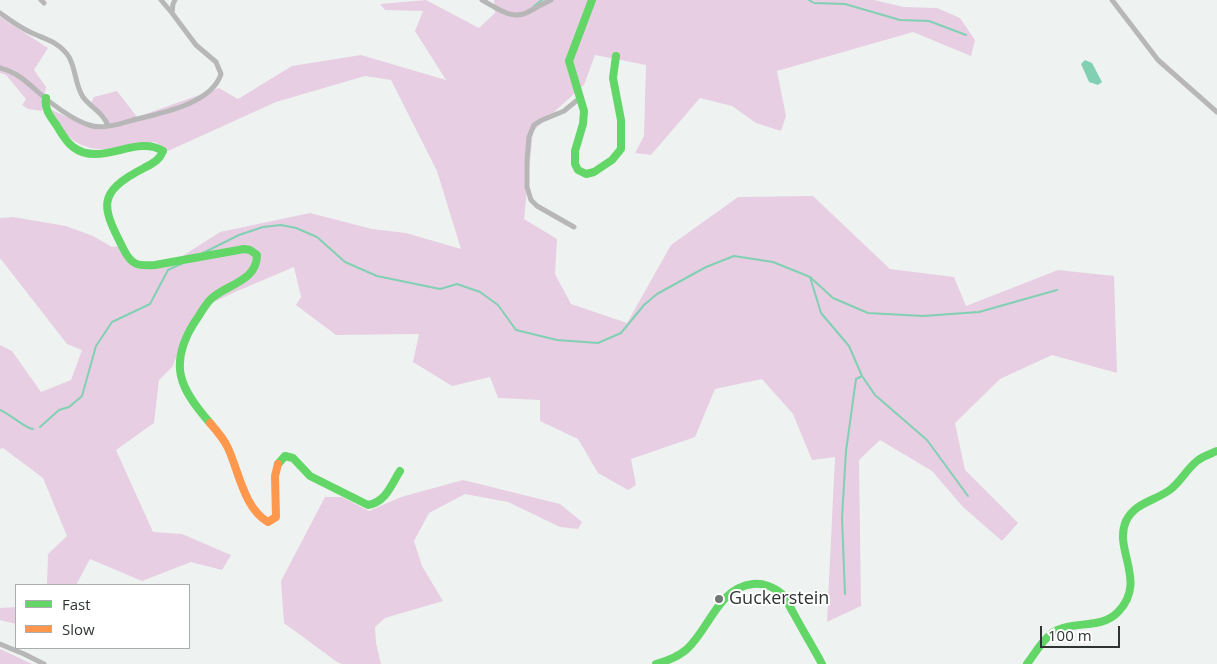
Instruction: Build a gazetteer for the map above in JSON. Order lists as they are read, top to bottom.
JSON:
{
  "places": ["Guckerstein"],
  "legend": ["Fast", "Slow"],
  "scale_bar": "100 m"
}
